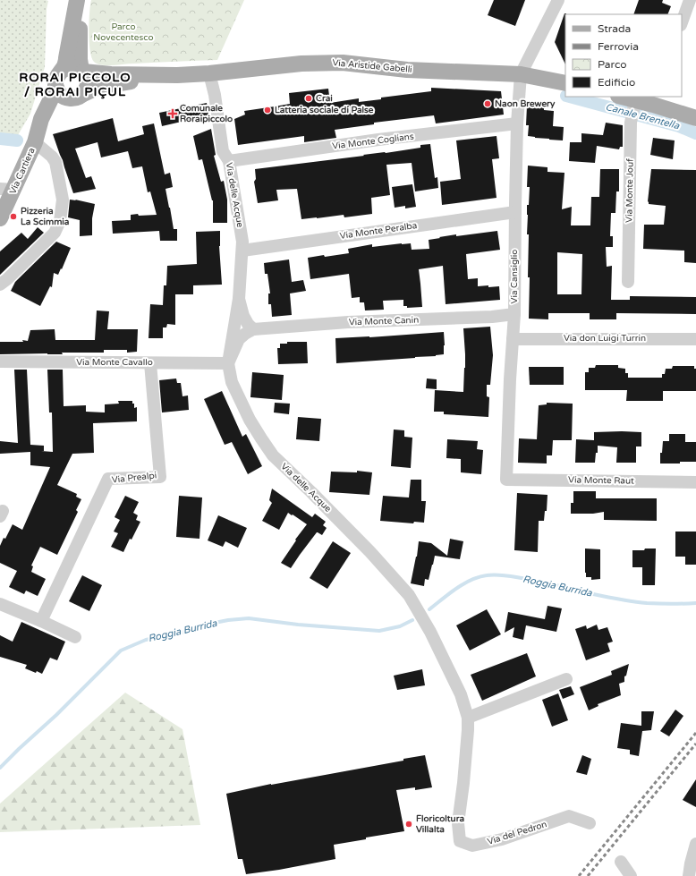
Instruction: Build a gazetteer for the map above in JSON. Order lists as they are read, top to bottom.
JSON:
{
  "streets": {
    "main road": ["Via Aristide Gabelli", "Via Cartiera"],
    "street": [
      "Via Monte Coglians",
      "Via Monte Jouf",
      "Via delle Acque",
      "Via Monte Peralba",
      "Via Cansiglio",
      "Via Monte Canin",
      "Via don Luigi Turrin",
      "Via Monte Cavallo",
      "Via Prealpi",
      "Via Monte Raut",
      "Via del Pedron"
    ]
  },
  "crossings": [
    ["Via Aristide Gabelli", "Via Cartiera"],
    ["Via Aristide Gabelli", "Via delle Acque"],
    ["Via Aristide Gabelli", "Via Cansiglio"],
    ["Via Monte Coglians", "Via delle Acque"],
    ["Via Monte Coglians", "Via Cansiglio"],
    ["Via delle Acque", "Via Monte Peralba"],
    ["Via delle Acque", "Via Monte Canin"],
    ["Via delle Acque", "Via Monte Cavallo"],
    ["Via delle Acque", "Via del Pedron"],
    ["Via Monte Peralba", "Via Cansiglio"],
    ["Via Cansiglio", "Via Monte Canin"],
    ["Via Cansiglio", "Via don Luigi Turrin"],
    ["Via Cansiglio", "Via Monte Raut"],
    ["Via Monte Cavallo", "Via Prealpi"]
  ],
  "districts": ["RORAI PICCOLO / RORAI PIÇUL"],
  "water": ["Canale Brentella", "Roggia Burrida"],
  "parks": ["Parco Novecentesco"],
  "places": {
    "other": [
      "Crai",
      "Naon Brewery",
      "Latteria sociale di Palse",
      "Pizzeria La Scimmia",
      "Floricoltura Villalta"
    ],
    "health": ["Comunale Roraipiccolo"]
  },
  "legend": [
    "Strada",
    "Ferrovia",
    "Parco",
    "Edificio"
  ]
}
